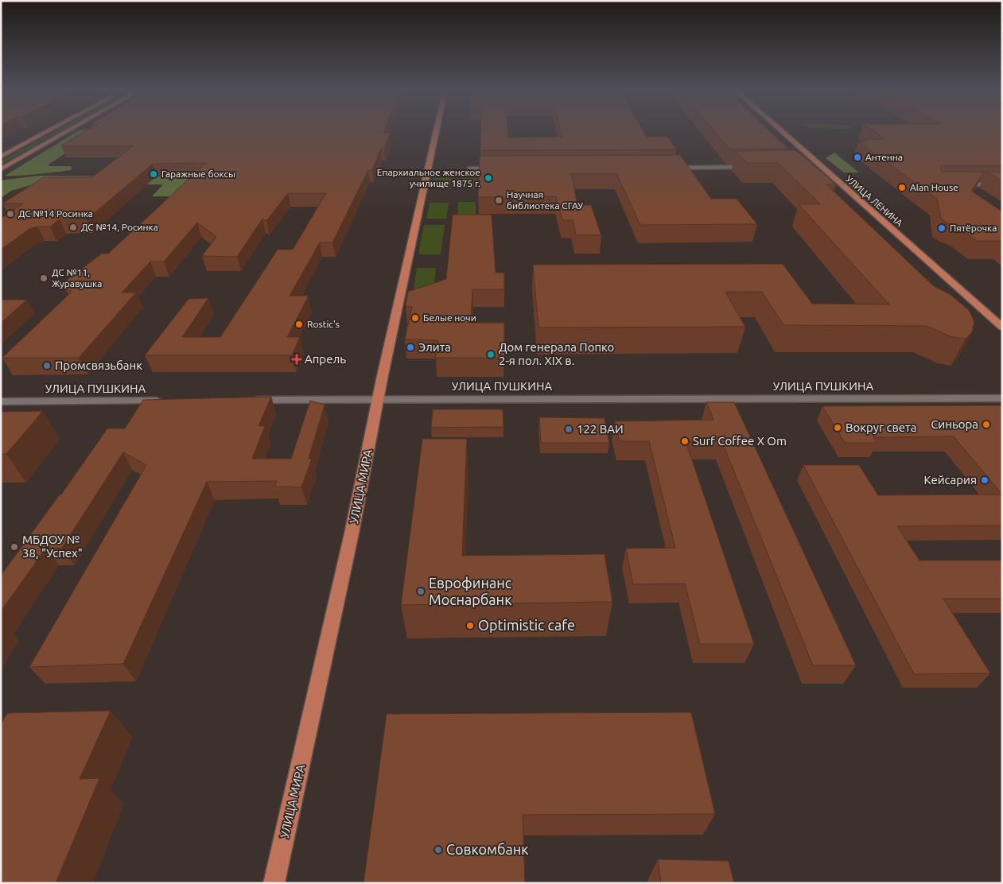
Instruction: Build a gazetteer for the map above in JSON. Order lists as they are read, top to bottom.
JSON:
{
  "streets": {
    "main road": ["УЛИЦА ЛЕНИНА", "УЛИЦА МИРА"],
    "street": ["УЛИЦА ПУШКИНА"]
  },
  "crossings": [
    ["УЛИЦА ПУШКИНА", "УЛИЦА МИРА"]
  ],
  "places": {
    "other": [
      "Антенна",
      "Гаражные боксы",
      "Епархиальное женское училище 1875 г.",
      "Alan House",
      "Научная библиотека СГАУ",
      "ДС №14 Росинка",
      "ДС №14, Росинка",
      "Пятёрочка",
      "ДС №11, Журавушка",
      "Белые ночи",
      "Rostic's",
      "Элита",
      "Дом генерала Попко 2-я пол. XIX в.",
      "Промсвязьбанк",
      "Синьора",
      "Вокруг света",
      "122 ВАИ",
      "Surf Coffee X Om",
      "Кейсария",
      "МБДОУ № 38, \"Успех\"",
      "Еврофинанс Моснарбанк",
      "Optimistic cafe",
      "Совкомбанк"
    ],
    "health": ["Апрель"]
  }
}
